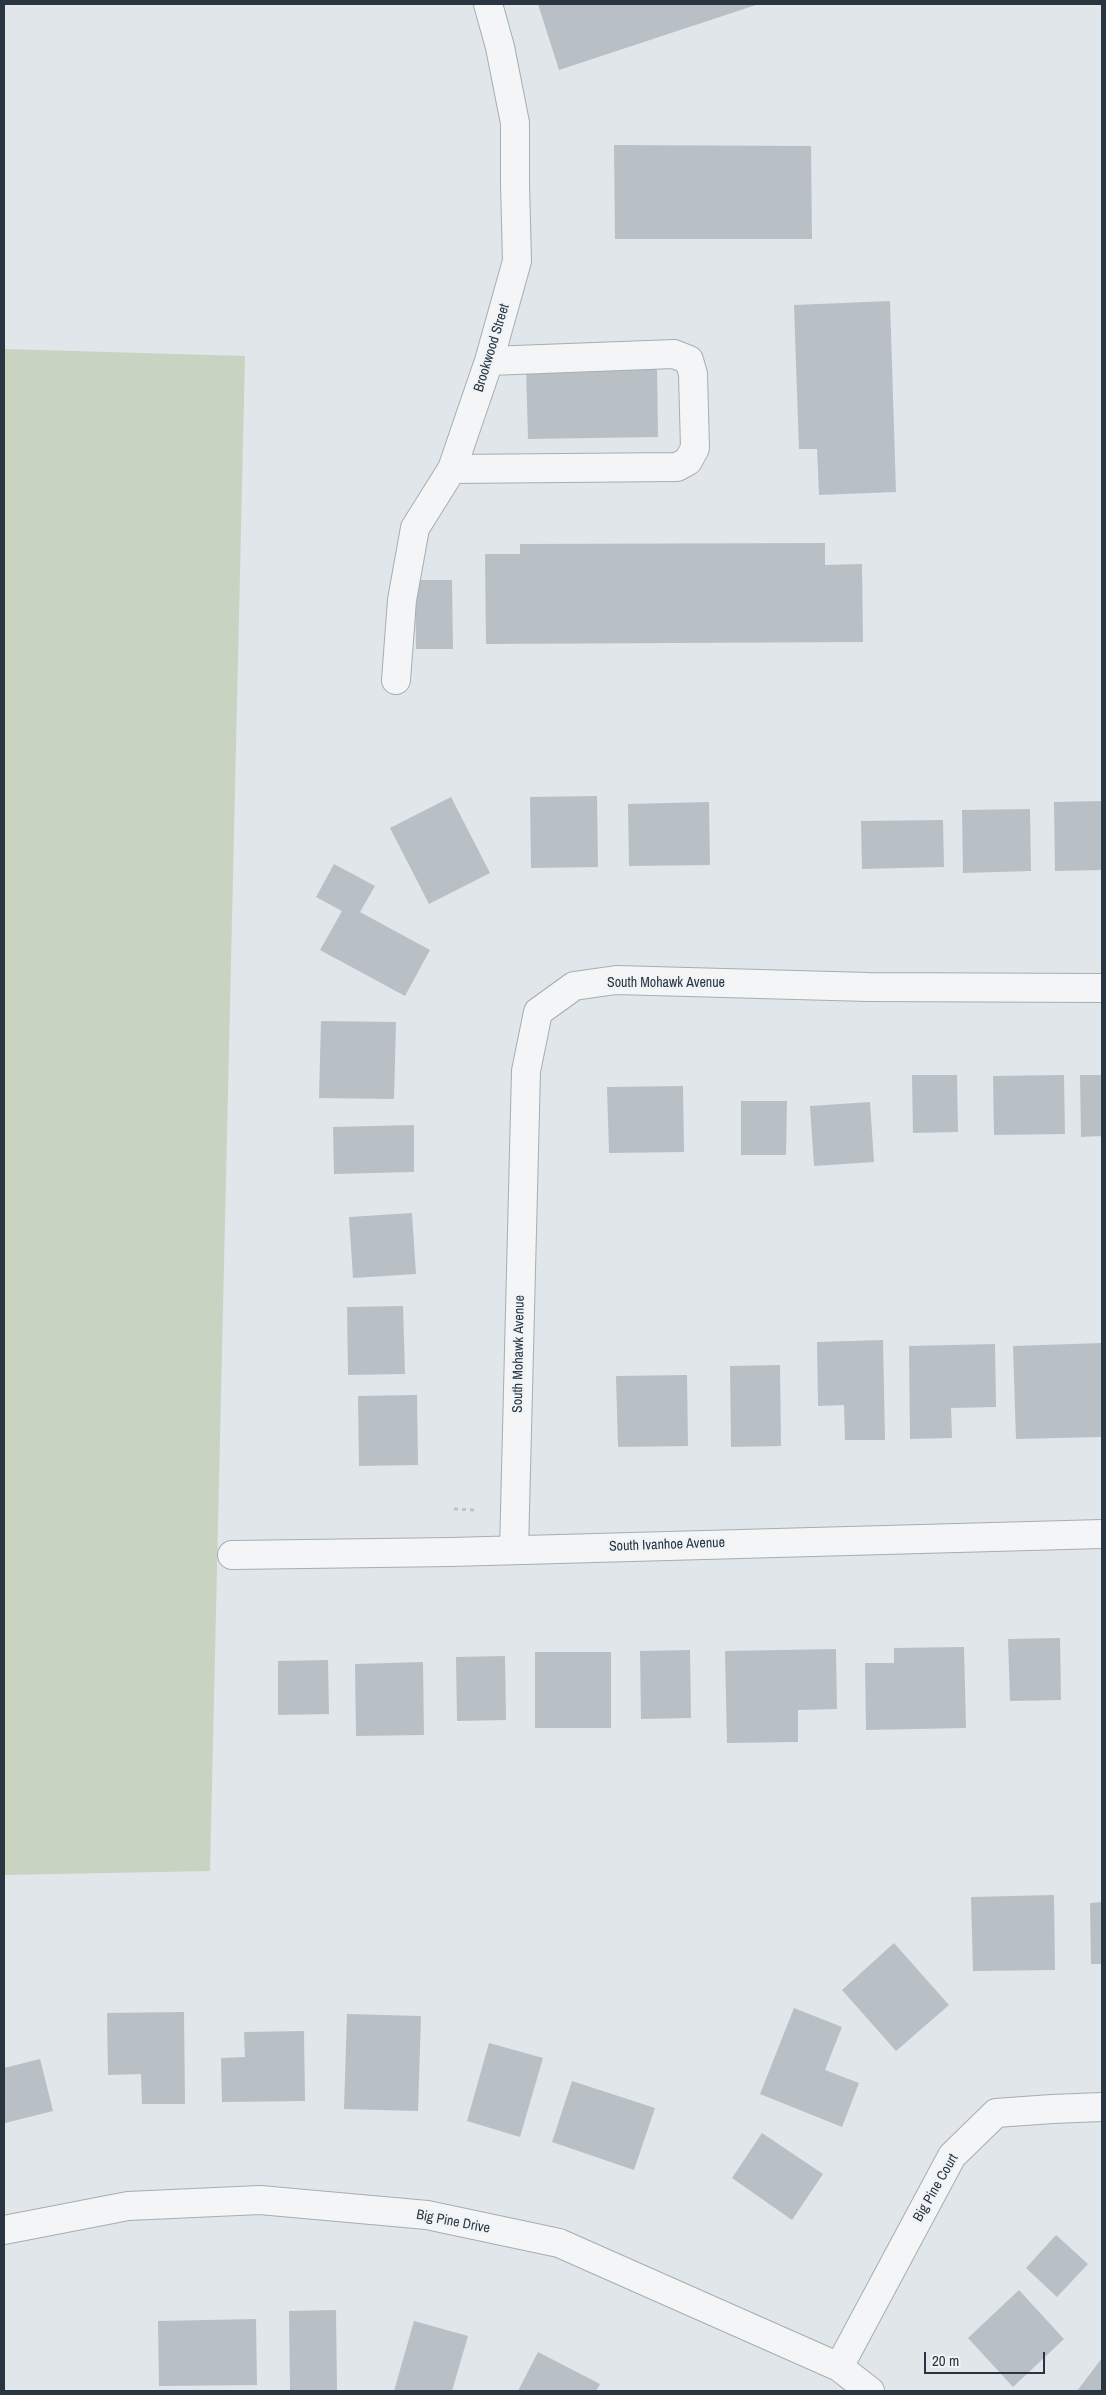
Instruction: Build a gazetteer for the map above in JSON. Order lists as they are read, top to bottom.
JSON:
{
  "streets": {
    "street": [
      "Brookwood Street",
      "South Mohawk Avenue",
      "South Ivanhoe Avenue",
      "Big Pine Court",
      "Big Pine Drive"
    ]
  },
  "crossings": [
    ["South Mohawk Avenue", "South Ivanhoe Avenue"],
    ["Big Pine Court", "Big Pine Drive"]
  ],
  "scale_bar": "20 m"
}
